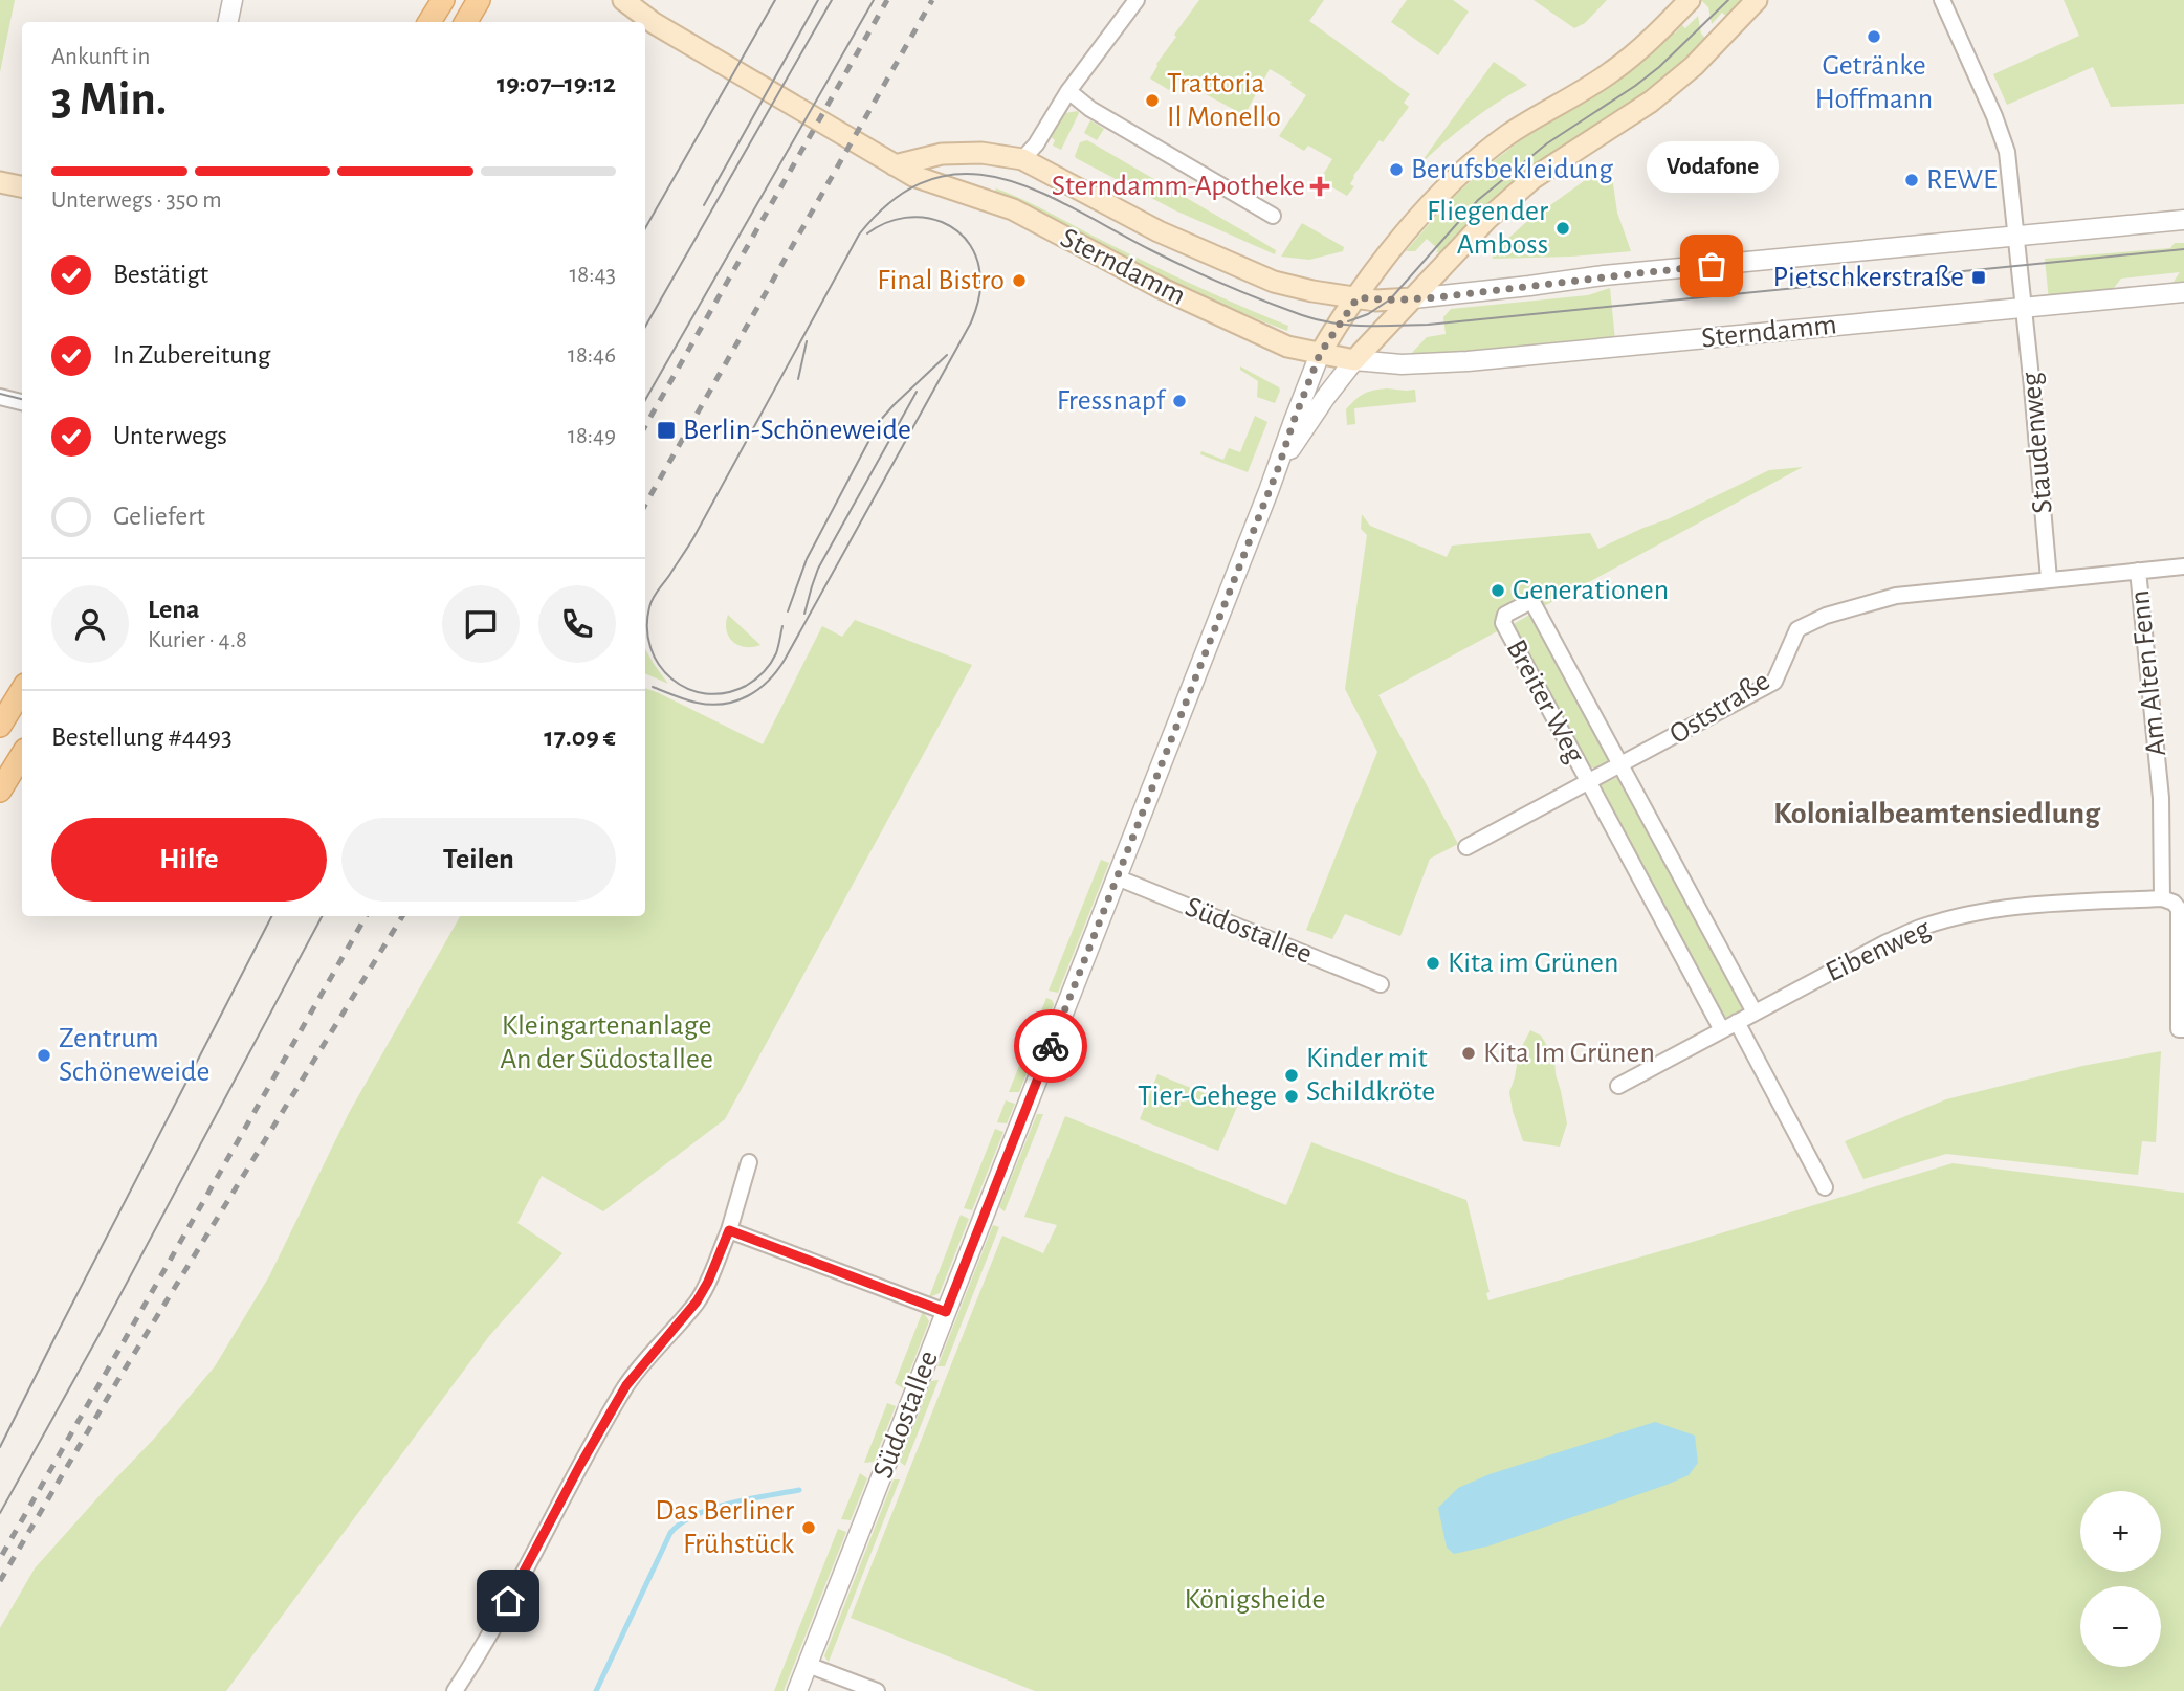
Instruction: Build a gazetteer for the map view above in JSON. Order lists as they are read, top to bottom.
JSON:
{
  "streets": {
    "main road": ["Sterndamm"],
    "street": [
      "Staudenweg",
      "Am Alten Fenn",
      "Breiter Weg",
      "Oststraße",
      "Südostallee",
      "Eibenweg"
    ]
  },
  "crossings": [
    ["Sterndamm", "Staudenweg"],
    ["Sterndamm", "Südostallee"],
    ["Staudenweg", "Oststraße"],
    ["Am Alten Fenn", "Oststraße"],
    ["Am Alten Fenn", "Eibenweg"],
    ["Breiter Weg", "Oststraße"],
    ["Breiter Weg", "Eibenweg"]
  ],
  "districts": ["Kolonialbeamtensiedlung"],
  "parks": ["Kleingartenanlage An der Südostallee", "Königsheide"],
  "places": {
    "other": [
      "Getränke Hoffmann",
      "Trattoria Il Monello",
      "Berufsbekleidung",
      "REWE",
      "Fliegender Amboss",
      "Vodafone",
      "Final Bistro",
      "Fressnapf",
      "Generationen",
      "Kita im Grünen",
      "Kita Im Grünen",
      "Zentrum Schöneweide",
      "Kinder mit Schildkröte",
      "Tier-Gehege",
      "Das Berliner Frühstück"
    ],
    "health": ["Sterndamm-Apotheke"],
    "transit": ["Pietschkerstraße", "Berlin-Schöneweide"]
  },
  "page": {
    "heading": ["3 Min.", "Ankunft in", "19:07–19:12"],
    "panel": [
      "Lena",
      "Kurier · 4.8",
      "Bestellung #4493",
      "17.09 €"
    ],
    "bubble": "Vodafone",
    "bar": "Unterwegs · 350 m",
    "list": [
      ["Bestätigt", "18:43"],
      ["In Zubereitung", "18:46"],
      ["Unterwegs", "18:49"],
      "Geliefert"
    ],
    "buttons": ["Hilfe", "Teilen"],
    "map_buttons": ["+", "−"]
  }
}
